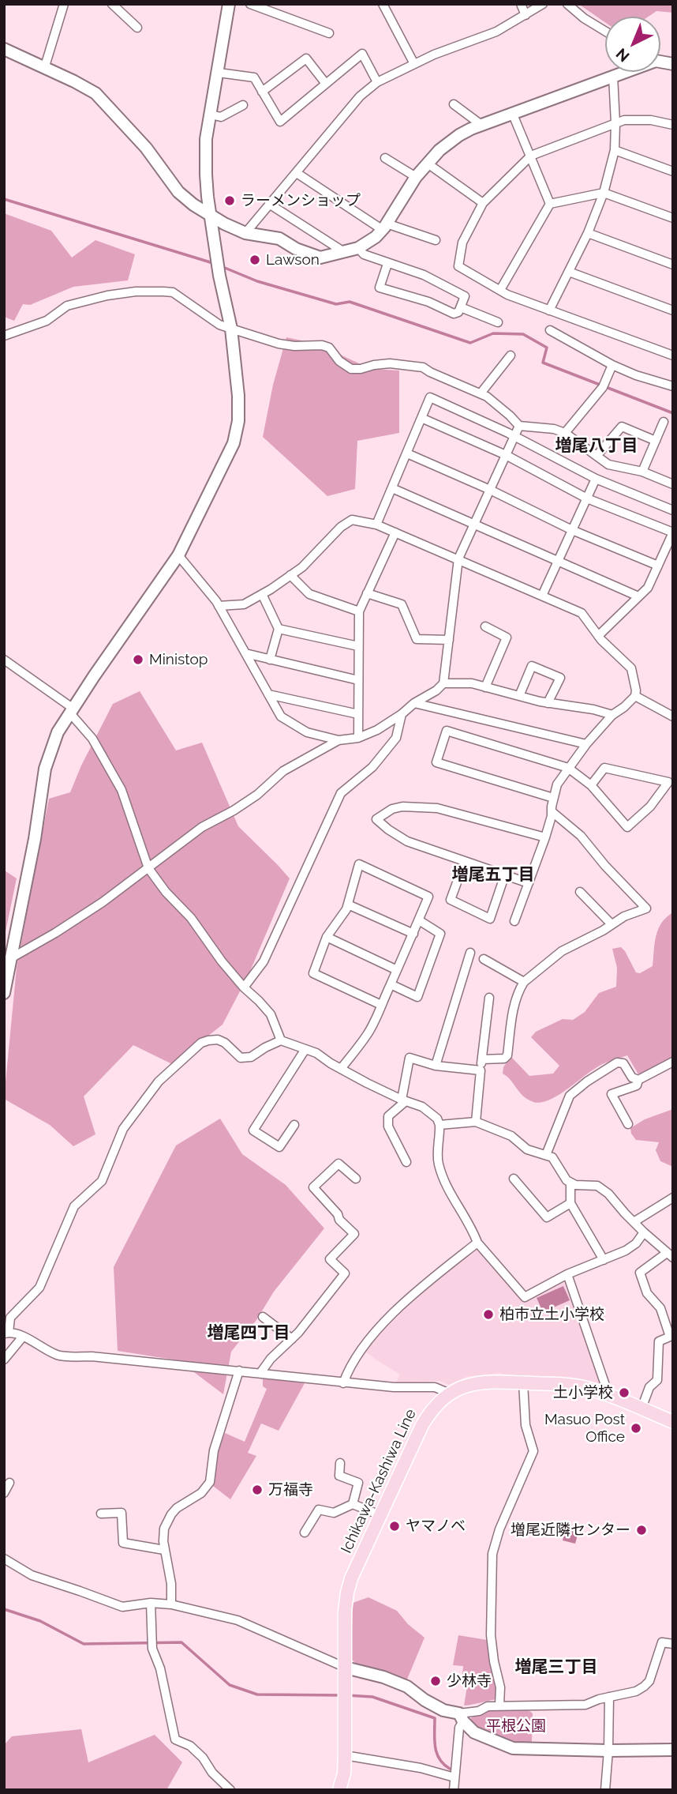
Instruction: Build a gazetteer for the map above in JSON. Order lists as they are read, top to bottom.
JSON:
{
  "streets": {
    "main road": ["Ichikawa-Kashiwa Line"]
  },
  "districts": [
    "増尾八丁目",
    "増尾五丁目",
    "増尾四丁目",
    "増尾三丁目"
  ],
  "parks": ["平根公園"],
  "places": [
    "ラーメンショップ",
    "Lawson",
    "Ministop",
    "柏市立土小学校",
    "土小学校",
    "Masuo Post Office",
    "万福寺",
    "ヤマノベ",
    "増尾近隣センター",
    "少林寺"
  ],
  "north": "bottom left"
}
